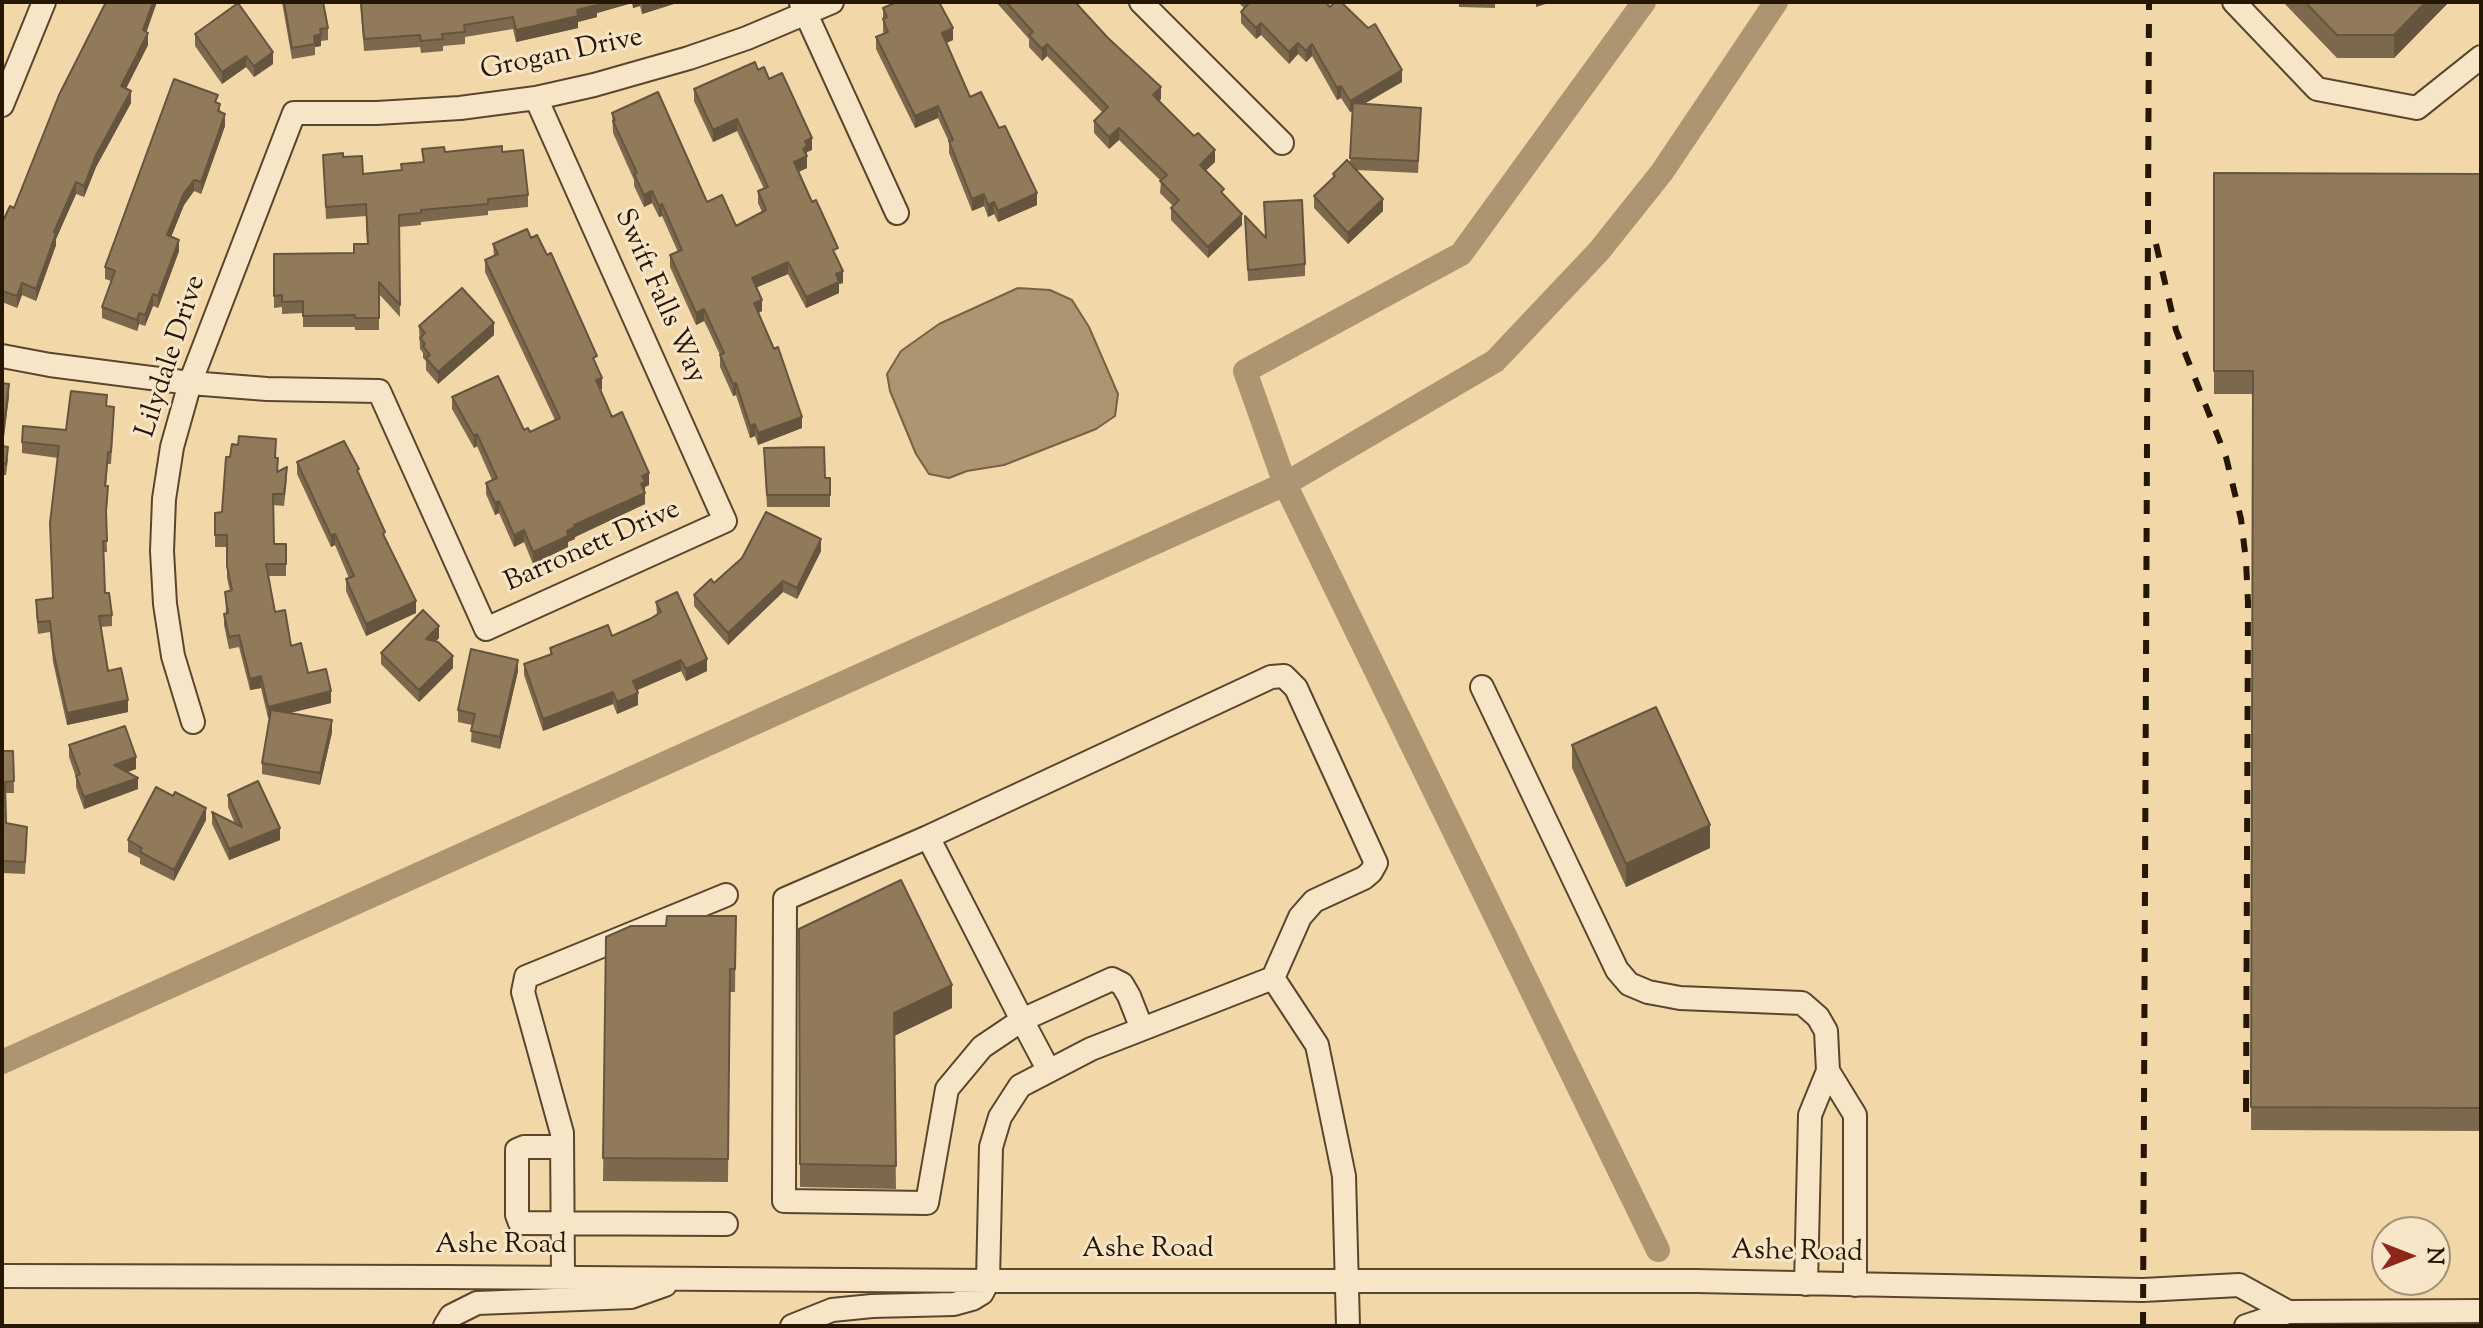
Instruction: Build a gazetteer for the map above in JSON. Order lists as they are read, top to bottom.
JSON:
{
  "streets": {
    "street": [
      "Grogan Drive",
      "Swift Falls Way",
      "Lilydale Drive",
      "Barronett Drive",
      "Ashe Road"
    ]
  },
  "crossings": [
    ["Grogan Drive", "Swift Falls Way"],
    ["Grogan Drive", "Lilydale Drive"],
    ["Swift Falls Way", "Barronett Drive"],
    ["Lilydale Drive", "Barronett Drive"]
  ],
  "north": "right"
}
